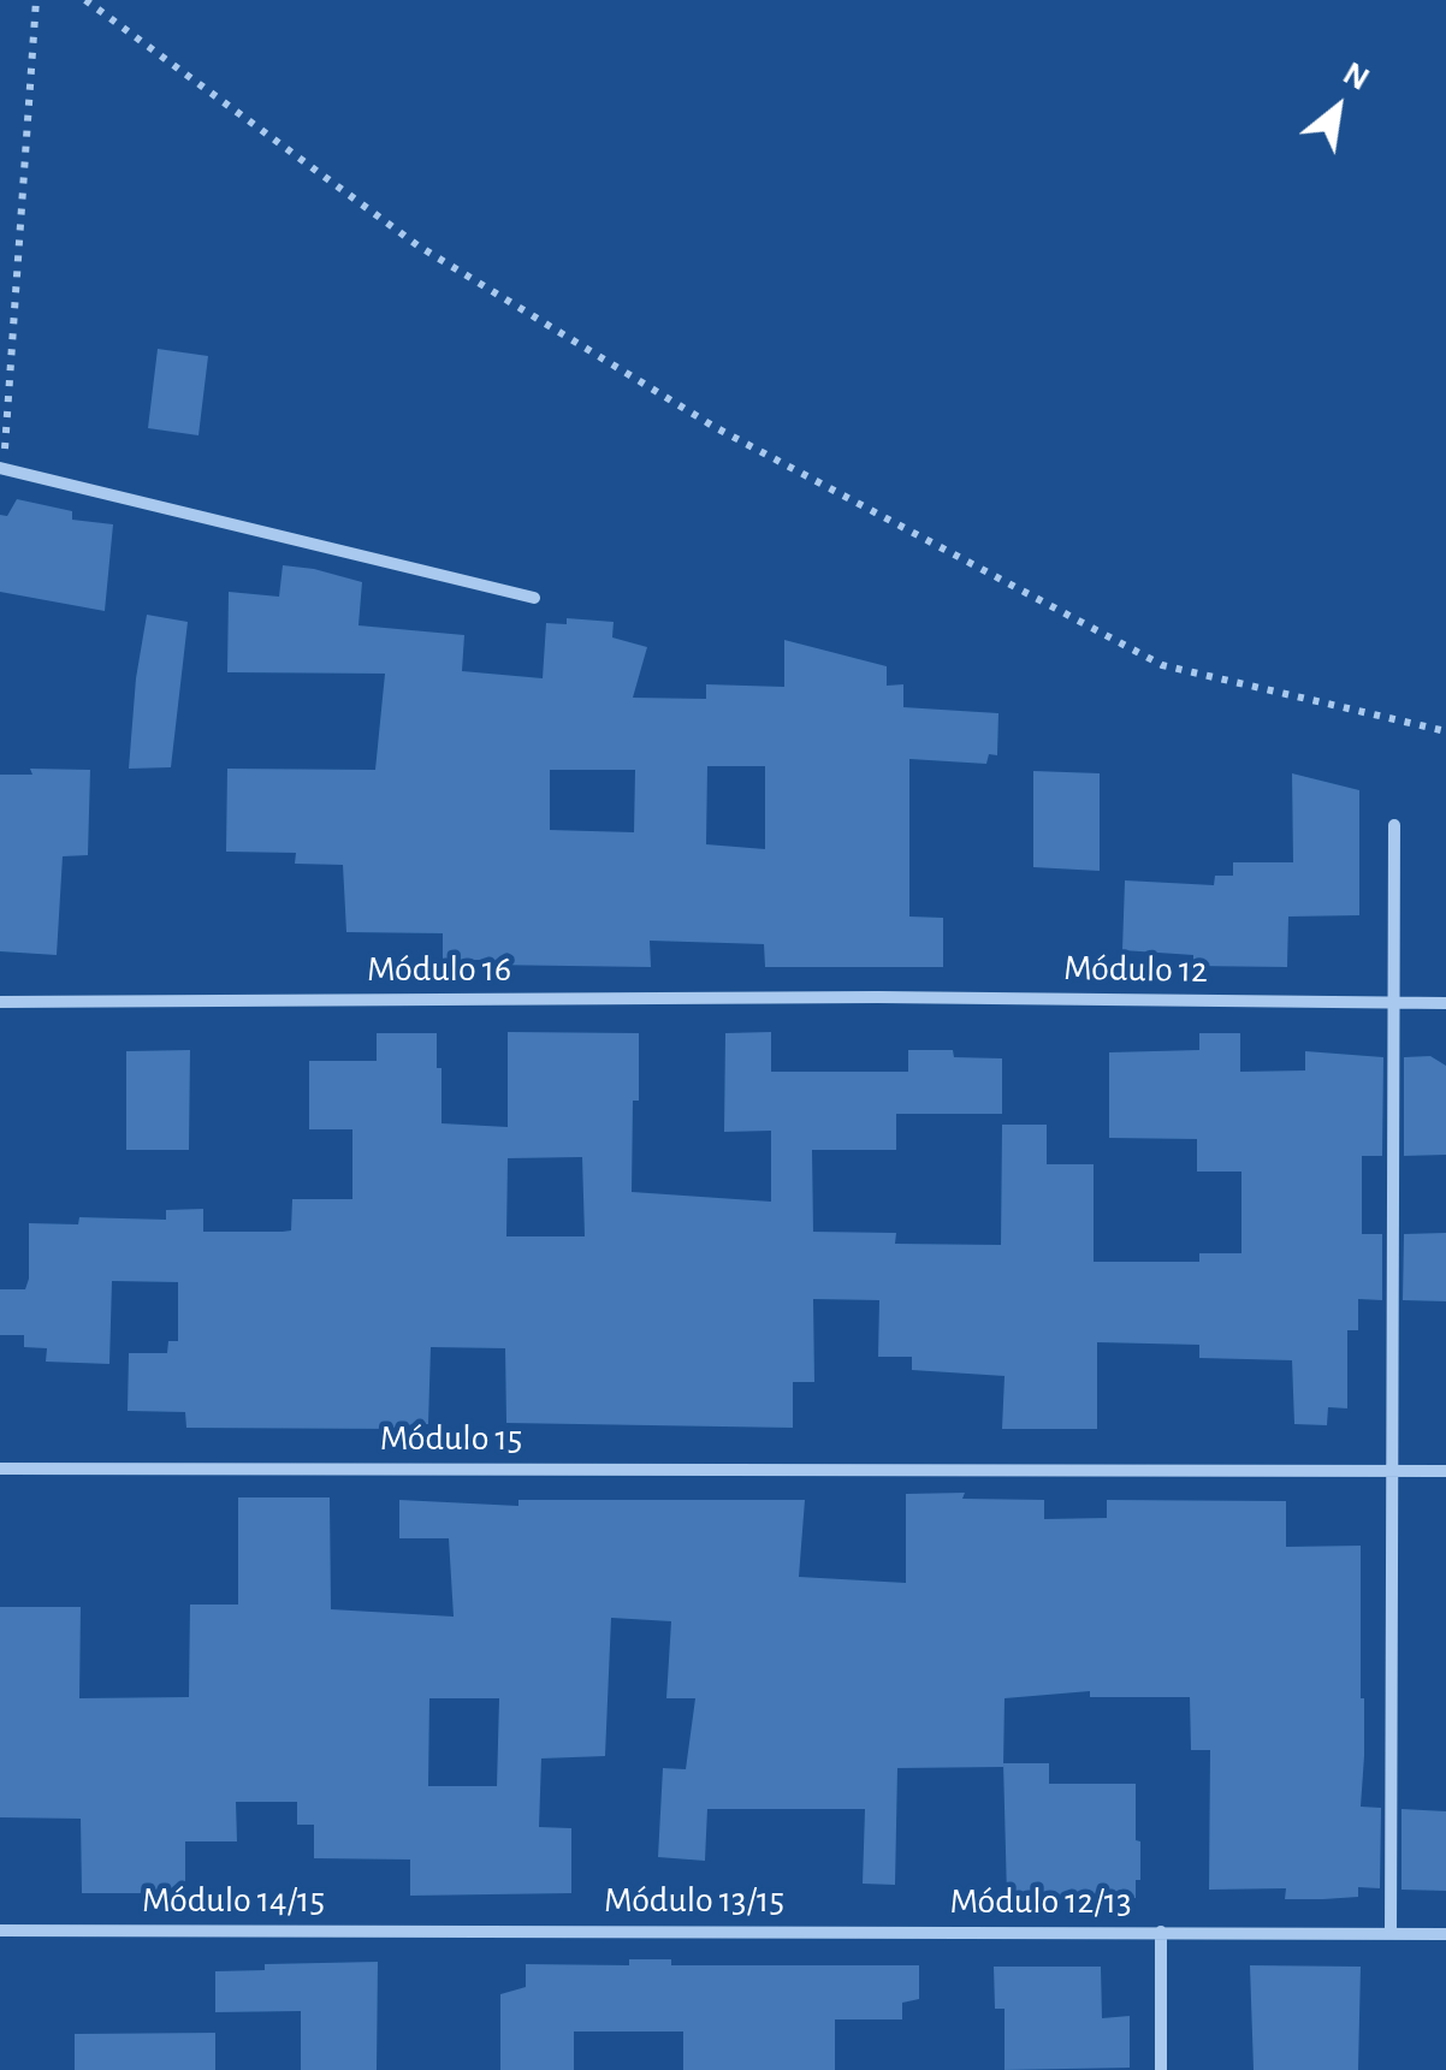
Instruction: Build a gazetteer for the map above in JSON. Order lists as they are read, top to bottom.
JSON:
{
  "streets": {
    "street": [
      "Módulo 16",
      "Módulo 12",
      "Módulo 15",
      "Módulo 14/15",
      "Módulo 13/15",
      "Módulo 12/13"
    ]
  },
  "crossings": [
    ["Módulo 16", "Módulo 12"],
    ["Módulo 14/15", "Módulo 13/15"],
    ["Módulo 13/15", "Módulo 12/13"]
  ],
  "north": "top right"
}
